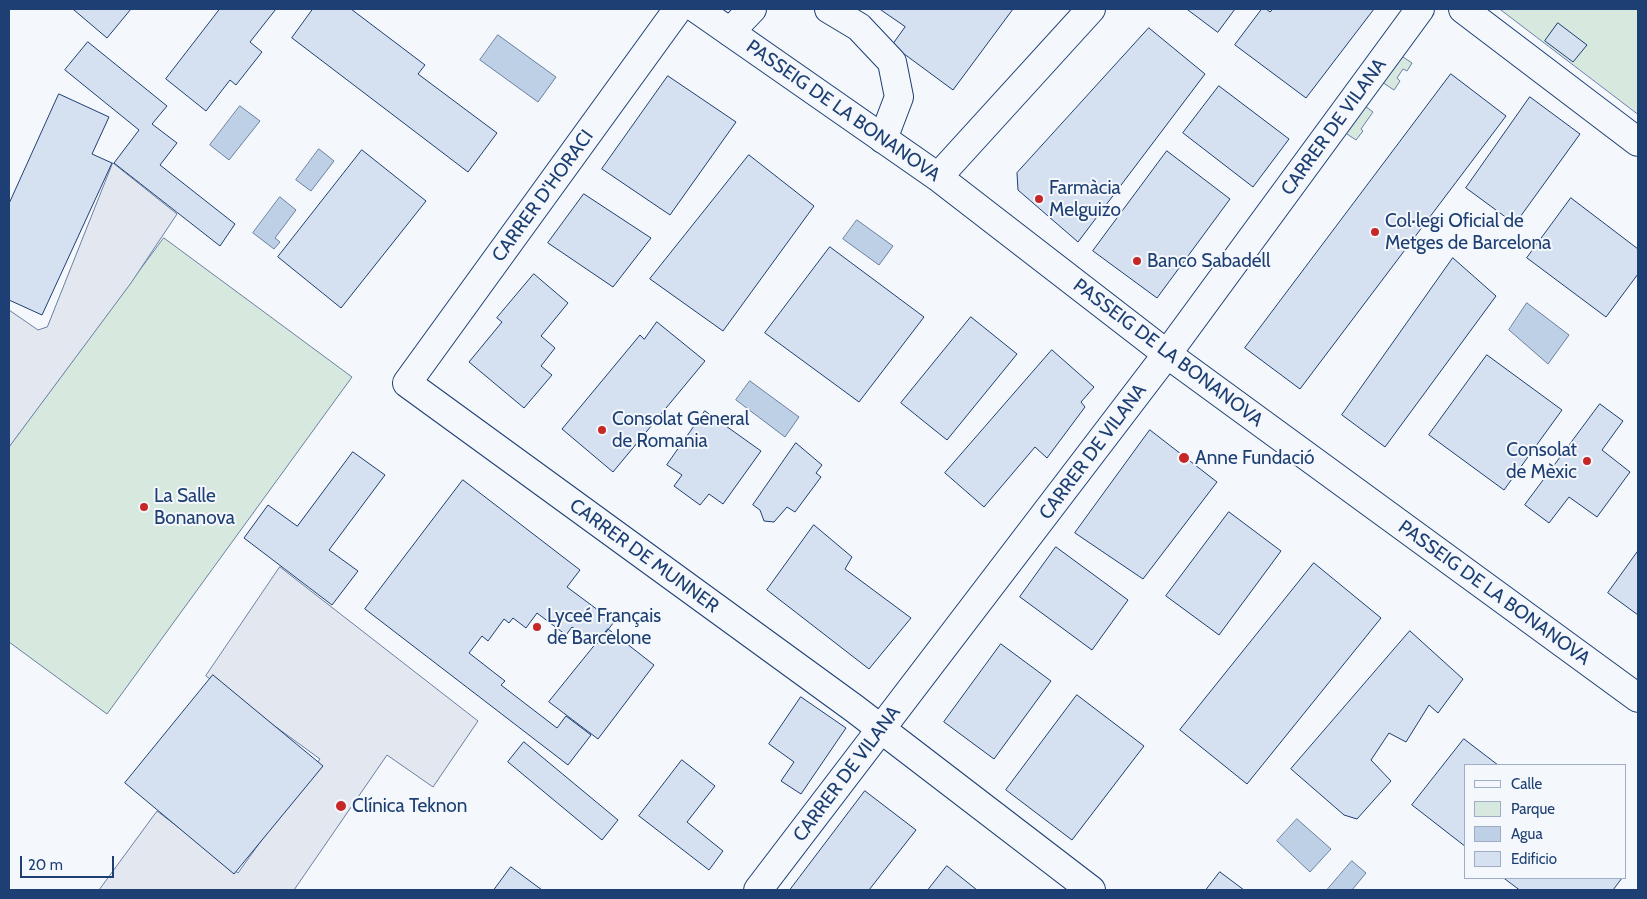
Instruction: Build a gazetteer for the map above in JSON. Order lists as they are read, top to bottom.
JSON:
{
  "streets": {
    "street": [
      "PASSEIG DE LA BONANOVA",
      "CARRER DE VILANA",
      "CARRER D'HORACI",
      "CARRER DE MUNNER"
    ]
  },
  "crossings": [
    ["PASSEIG DE LA BONANOVA", "CARRER DE VILANA"],
    ["CARRER DE VILANA", "CARRER DE MUNNER"],
    ["CARRER D'HORACI", "CARRER DE MUNNER"]
  ],
  "places": [
    "Farmàcia Melguizo",
    "Col·legi Oficial de Metges de Barcelona",
    "Banco Sabadell",
    "Consolat General de Romania",
    "Anne Fundació",
    "Consolat de Mèxic",
    "La Salle Bonanova",
    "Lyceé Français de Barcelone",
    "Clínica Teknon"
  ],
  "legend": [
    "Calle",
    "Parque",
    "Agua",
    "Edificio"
  ],
  "scale_bar": "20 m"
}
